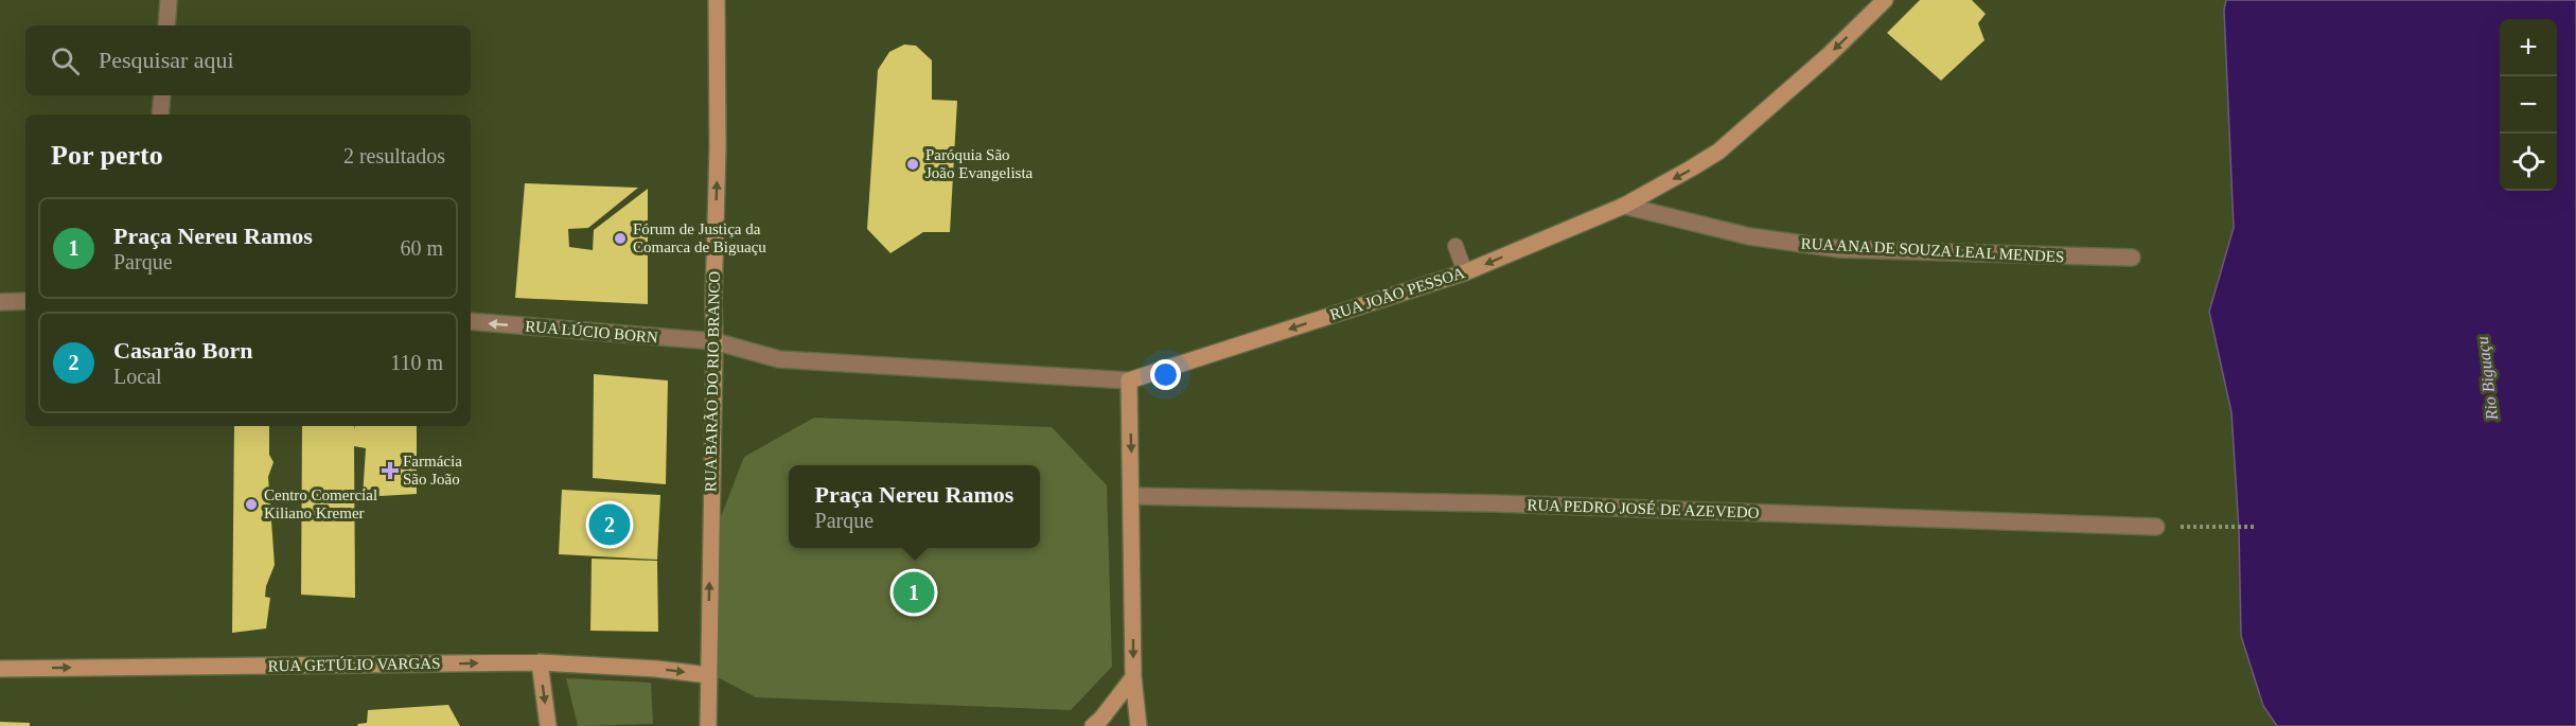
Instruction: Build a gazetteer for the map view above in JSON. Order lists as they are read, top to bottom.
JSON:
{
  "streets": {
    "main road": ["RUA JOÃO PESSOA", "RUA BARÃO DO RIO BRANCO", "RUA GETÚLIO VARGAS"],
    "street": ["RUA ANA DE SOUZA LEAL MENDES", "RUA LÚCIO BORN", "RUA PEDRO JOSÉ DE AZEVEDO"]
  },
  "crossings": [
    ["RUA ANA DE SOUZA LEAL MENDES", "RUA JOÃO PESSOA"],
    ["RUA JOÃO PESSOA", "RUA LÚCIO BORN"],
    ["RUA LÚCIO BORN", "RUA BARÃO DO RIO BRANCO"],
    ["RUA BARÃO DO RIO BRANCO", "RUA GETÚLIO VARGAS"]
  ],
  "one_way": [
    "RUA JOÃO PESSOA",
    "RUA LÚCIO BORN",
    "RUA BARÃO DO RIO BRANCO",
    "RUA GETÚLIO VARGAS"
  ],
  "water": ["Rio Biguaçu"],
  "places": {
    "other": ["Paróquia São João Evangelista", "Fórum de Justiça da Comarca de Biguaçu", "Centro Comercial Kiliano Kremer"],
    "health": ["Farmácia São João"]
  },
  "page": {
    "map_buttons": ["+", "−"],
    "search": "Pesquisar aqui",
    "heading": ["Por perto", "2 resultados"],
    "list": [
      {
        "mark": "1",
        "name": "Praça Nereu Ramos",
        "note": "Parque",
        "value": "60 m"
      },
      {
        "mark": "2",
        "name": "Casarão Born",
        "note": "Local",
        "value": "110 m"
      }
    ],
    "popup": ["Praça Nereu Ramos", "Parque"],
    "pins": ["2", "1"]
  }
}
